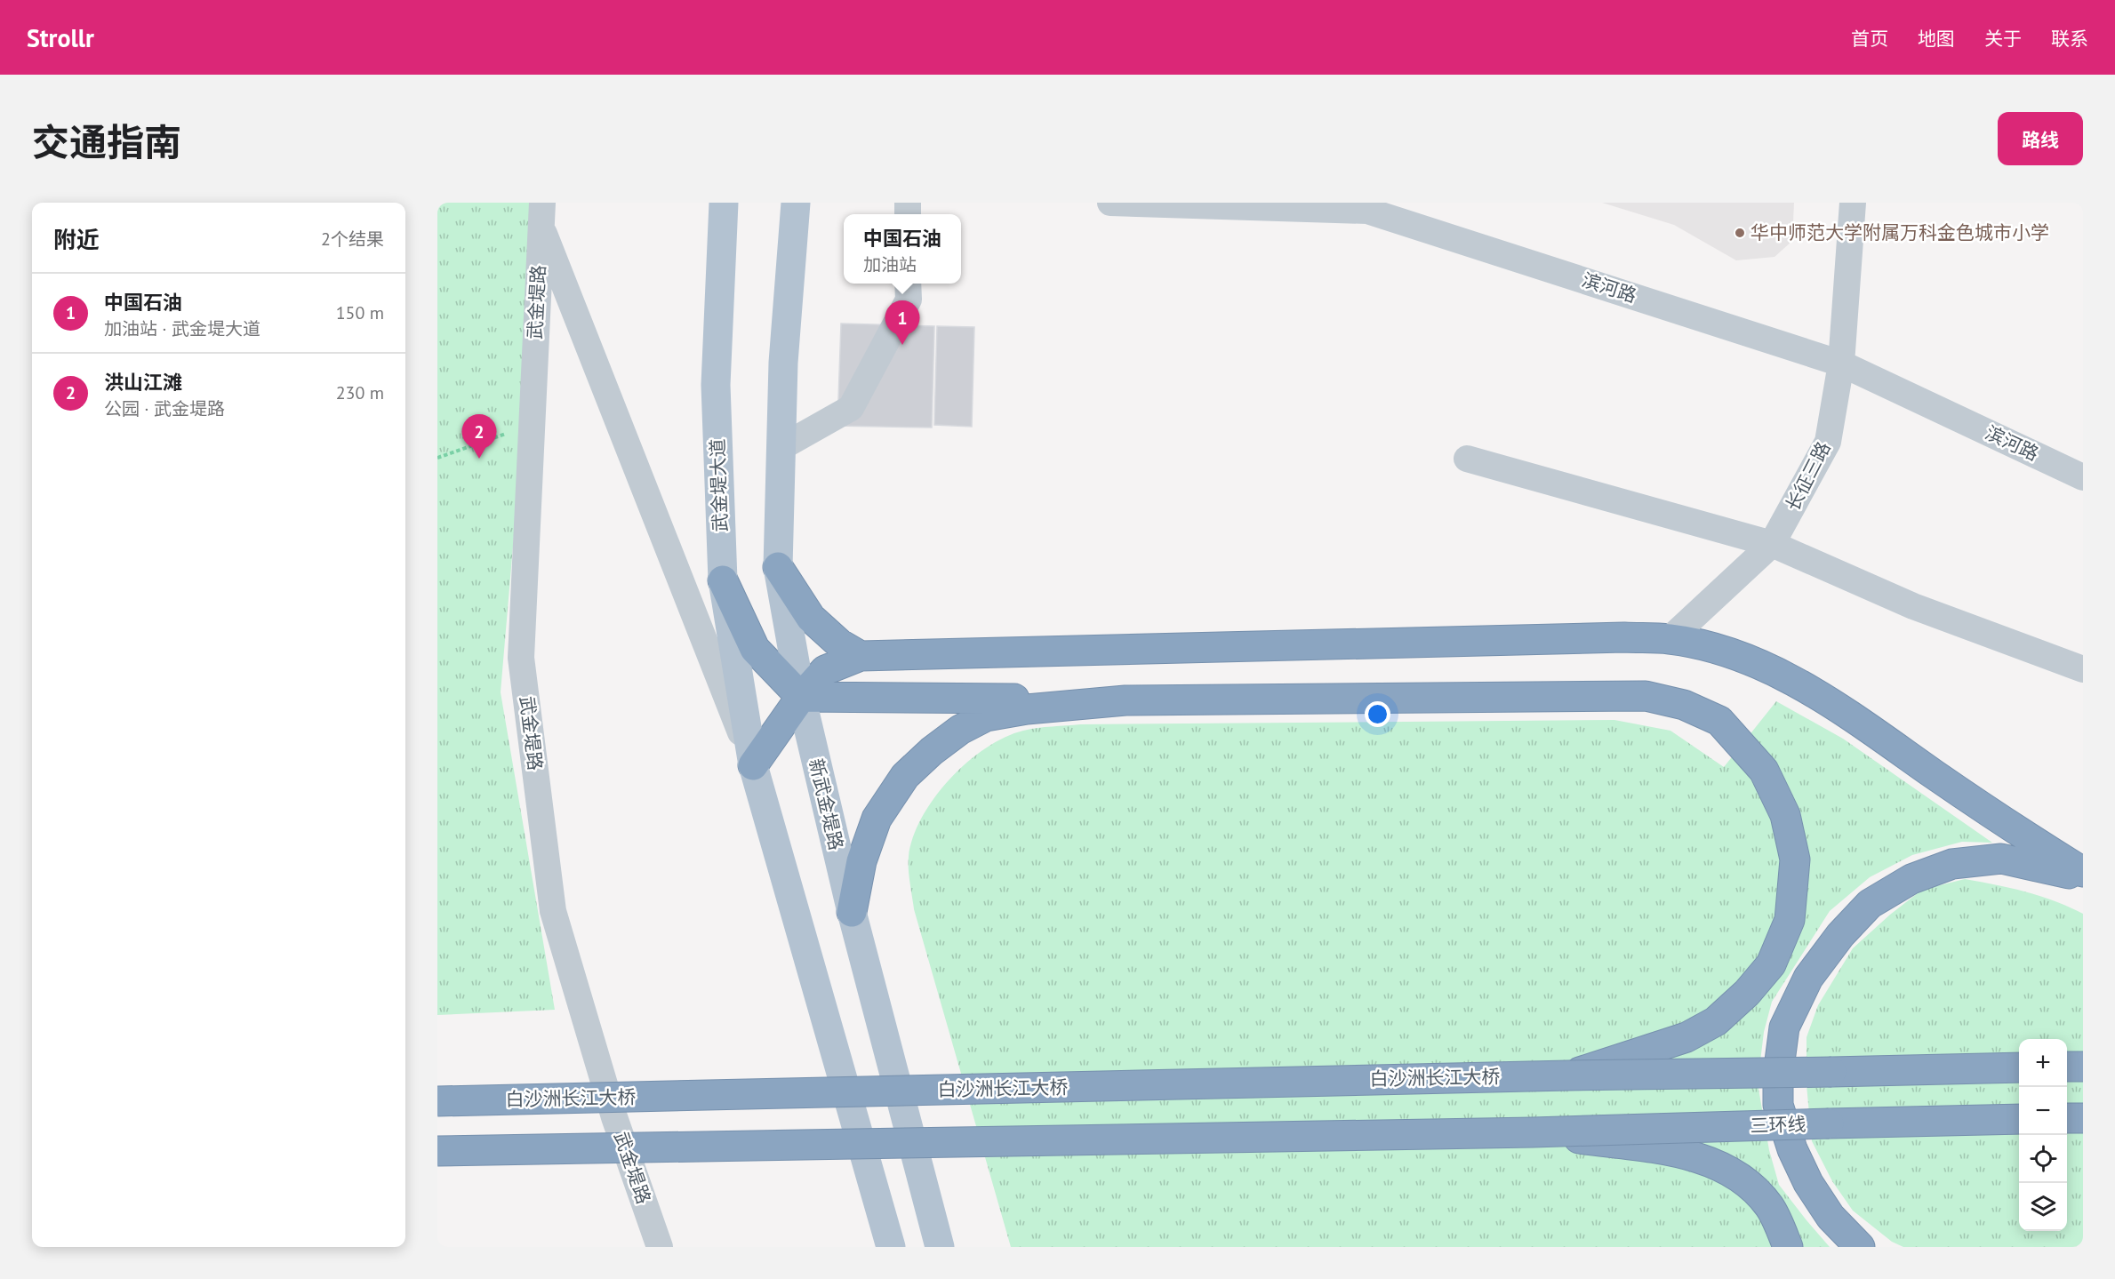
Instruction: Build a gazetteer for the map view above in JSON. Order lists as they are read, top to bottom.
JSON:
{
  "streets": {
    "highway": ["白沙洲长江大桥", "三环线"],
    "main road": ["武金堤大道", "新武金堤路"],
    "street": ["滨河路", "武金堤路", "长征三路"]
  },
  "crossings": [
    ["滨河路", "长征三路"]
  ],
  "places": ["华中师范大学附属万科金色城市小学"],
  "page": {
    "header": "Strollr",
    "nav": [
      "首页",
      "地图",
      "关于",
      "联系"
    ],
    "title": "交通指南",
    "buttons": "路线",
    "heading": ["附近", "2个结果"],
    "popup": ["中国石油", "加油站"],
    "list": [
      {
        "mark": "1",
        "name": "中国石油",
        "note": "加油站 · 武金堤大道",
        "value": "150 m"
      },
      {
        "mark": "2",
        "name": "洪山江滩",
        "note": "公园 · 武金堤路",
        "value": "230 m"
      }
    ],
    "pins": ["1", "2"],
    "map_buttons": ["+", "−"]
  }
}
